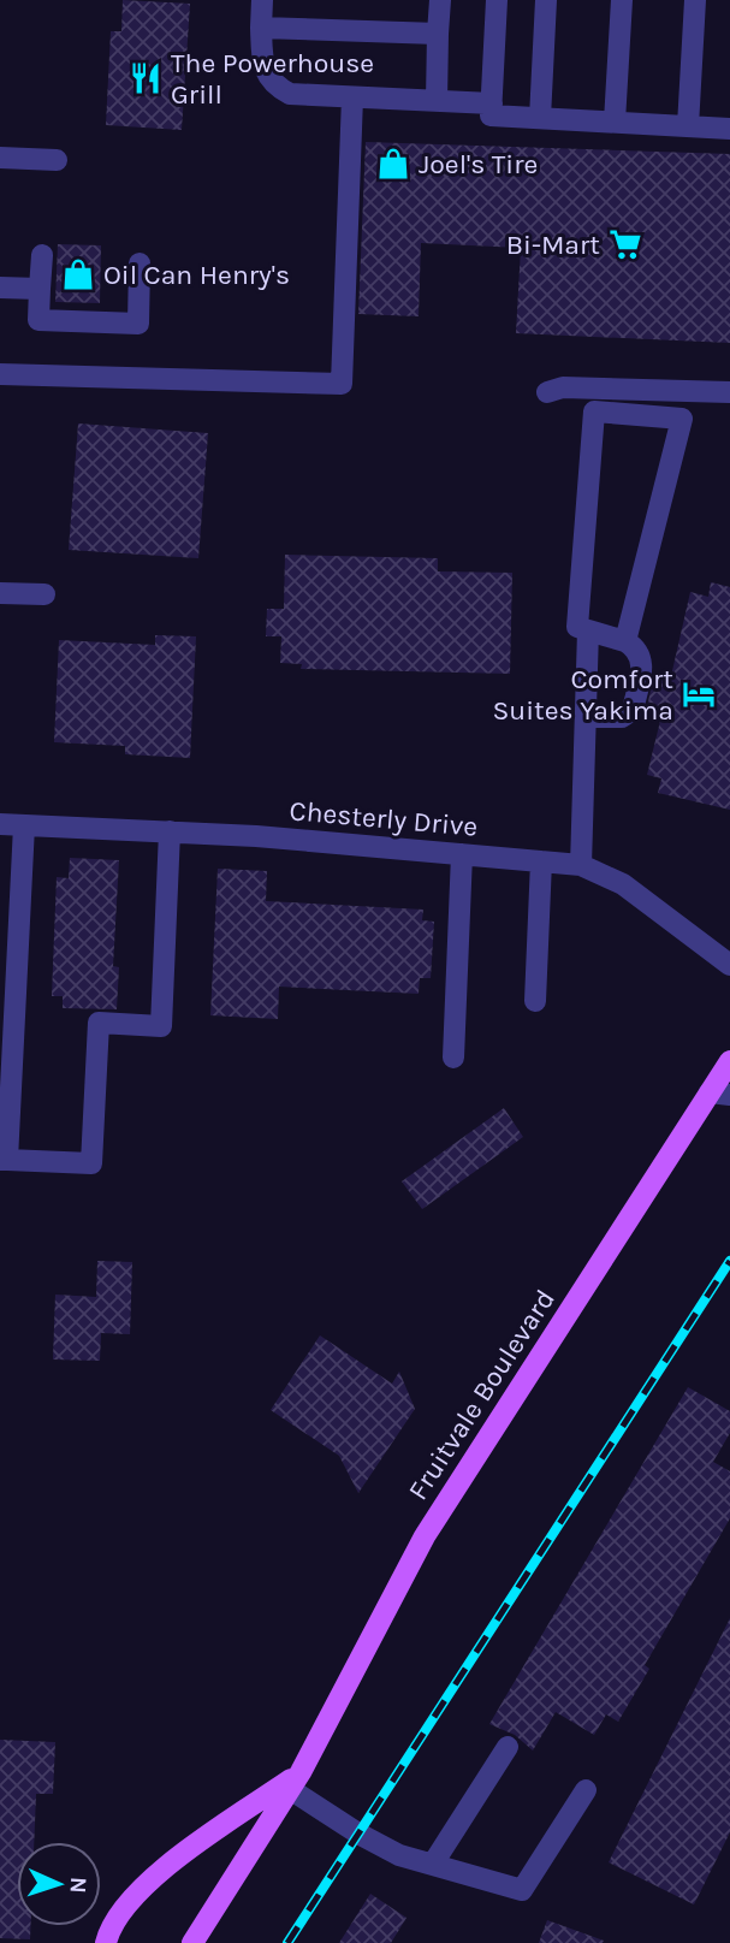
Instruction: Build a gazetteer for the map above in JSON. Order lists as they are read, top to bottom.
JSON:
{
  "streets": {
    "main road": ["Fruitvale Boulevard"],
    "street": ["Chesterly Drive"]
  },
  "places": {
    "restaurant": ["The Powerhouse Grill"],
    "shop": ["Joel's Tire", "Oil Can Henry's"],
    "supermarket": ["Bi-Mart"],
    "hotel": ["Comfort Suites Yakima"]
  },
  "north": "right"
}
